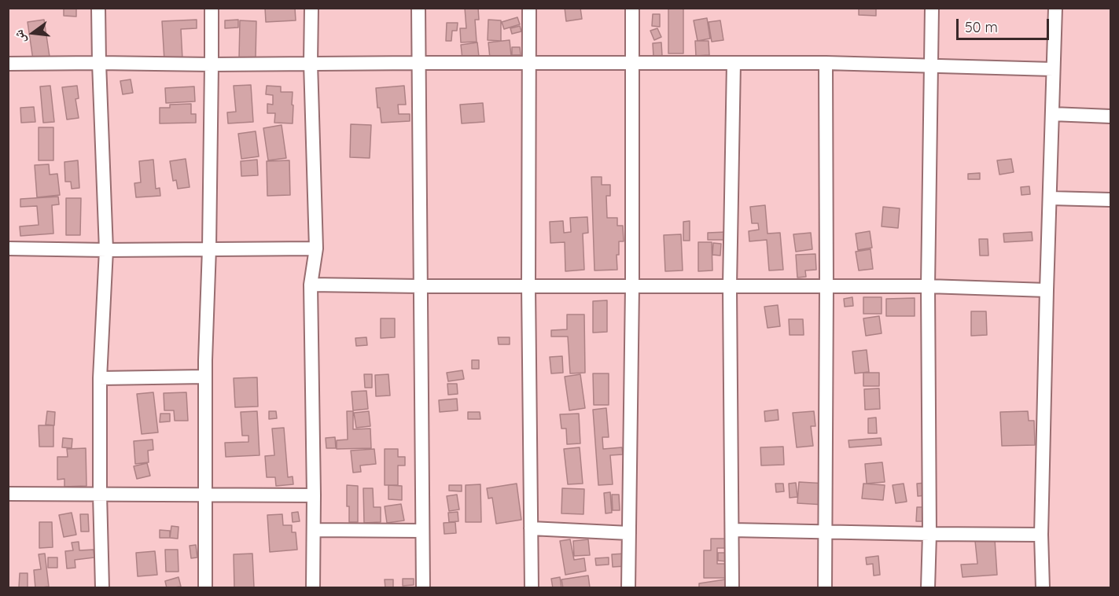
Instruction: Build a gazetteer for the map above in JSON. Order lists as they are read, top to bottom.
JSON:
{
  "scale_bar": "50 m",
  "north": "left"
}
